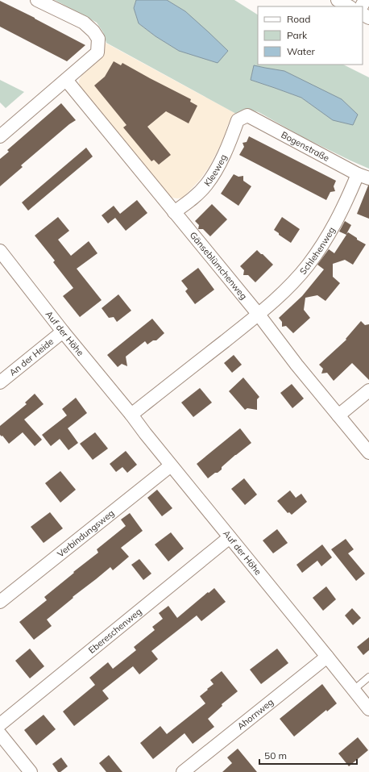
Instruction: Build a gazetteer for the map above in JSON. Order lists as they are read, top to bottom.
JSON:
{
  "streets": {
    "street": [
      "Bogenstraße",
      "Kleeweg",
      "Schlehenweg",
      "Gänseblümchenweg",
      "Auf der Höhe",
      "An der Heide",
      "Verbindungsweg",
      "Ebereschenweg",
      "Ahornweg"
    ]
  },
  "crossings": [
    ["Bogenstraße", "Kleeweg"],
    ["Bogenstraße", "Schlehenweg"],
    ["Kleeweg", "Gänseblümchenweg"],
    ["Schlehenweg", "Gänseblümchenweg"],
    ["Auf der Höhe", "An der Heide"],
    ["Auf der Höhe", "Verbindungsweg"],
    ["Auf der Höhe", "Ebereschenweg"],
    ["Auf der Höhe", "Ahornweg"]
  ],
  "legend": ["Road", "Park", "Water"],
  "scale_bar": "50 m"
}
